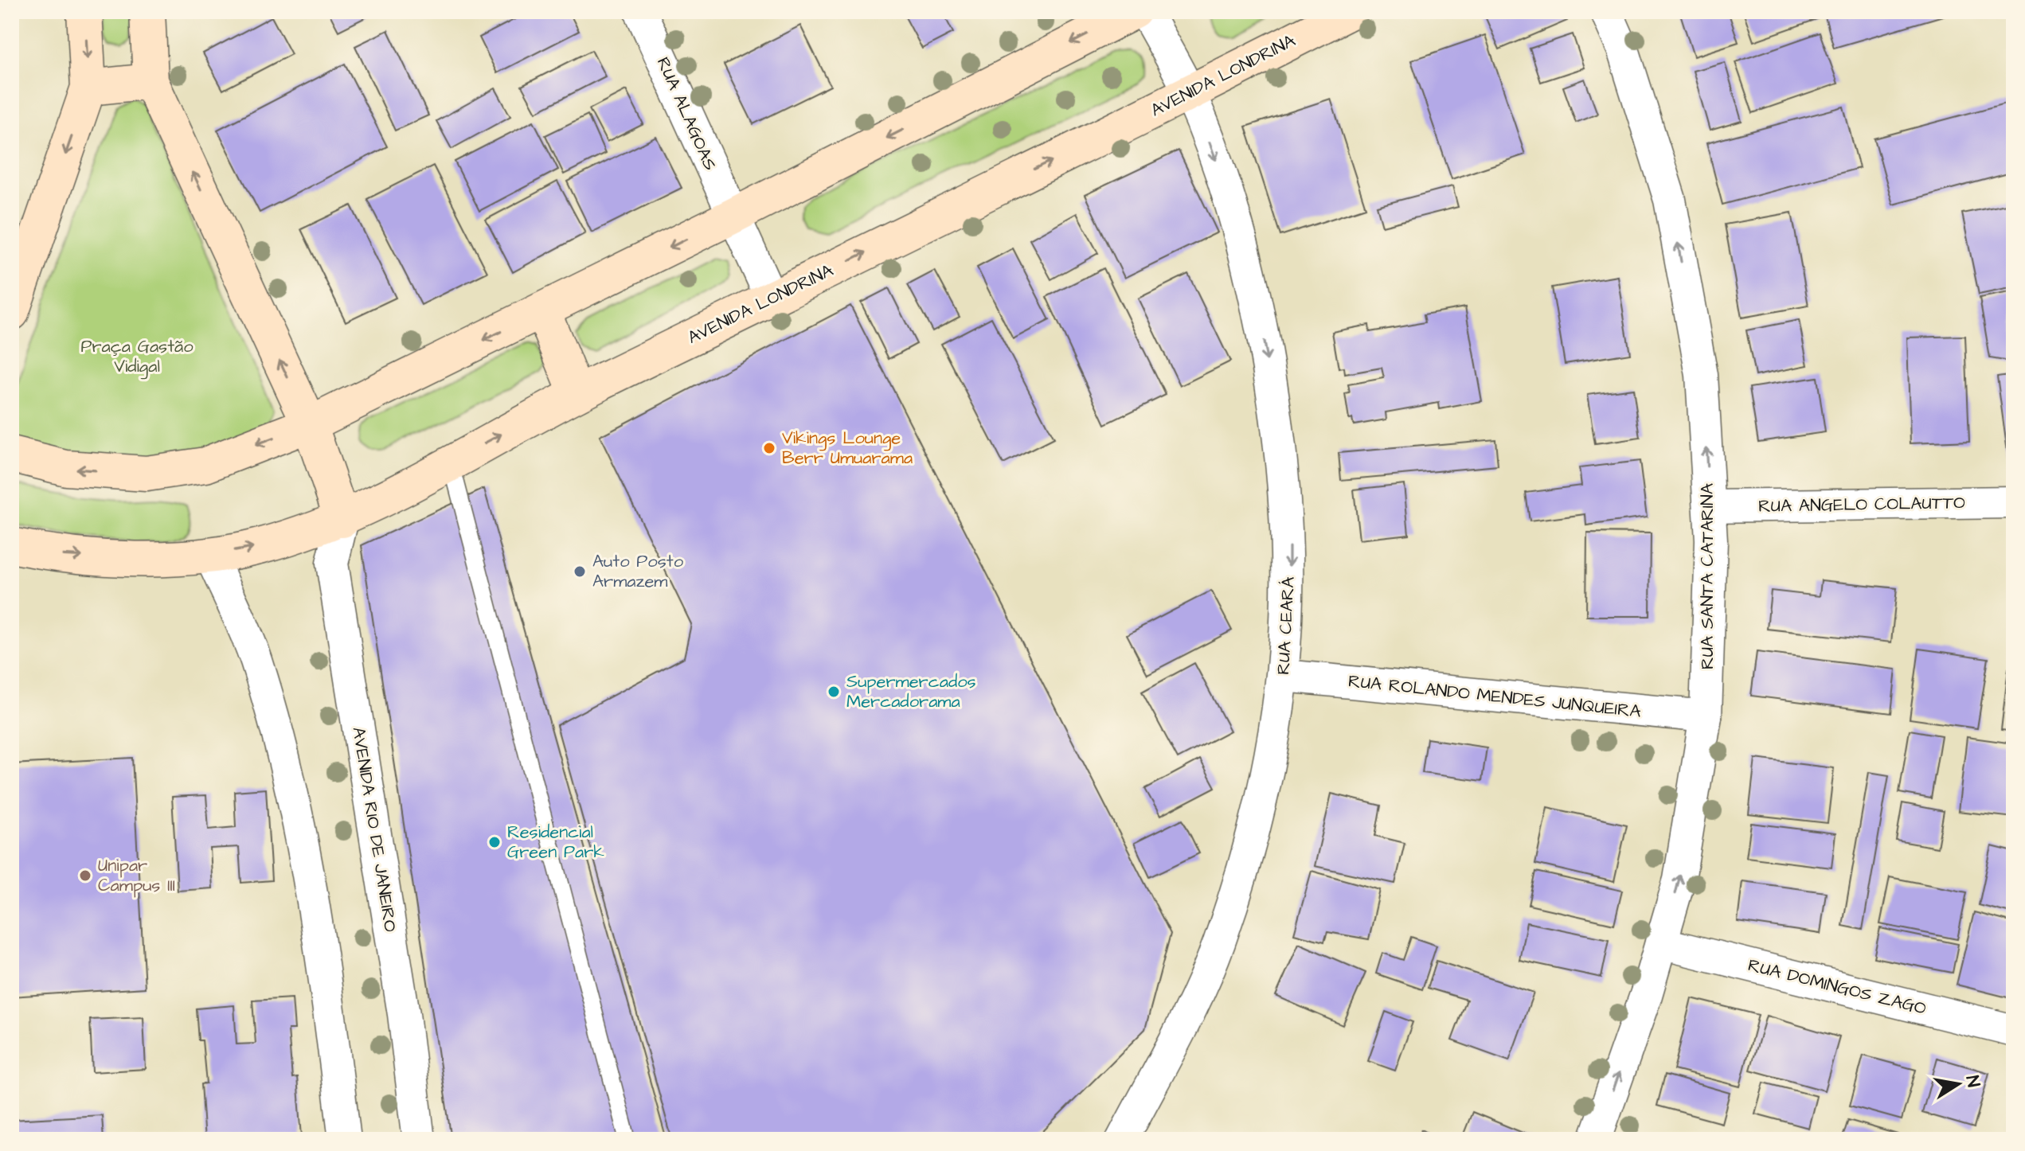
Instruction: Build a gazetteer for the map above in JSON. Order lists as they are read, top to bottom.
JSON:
{
  "streets": {
    "main road": ["AVENIDA LONDRINA"],
    "street": [
      "RUA ALAGOAS",
      "RUA ANGELO COLAUTTO",
      "RUA SANTA CATARINA",
      "RUA CEARÁ",
      "RUA ROLANDO MENDES JUNQUEIRA",
      "AVENIDA RIO DE JANEIRO",
      "RUA DOMINGOS ZAGO"
    ]
  },
  "crossings": [
    ["AVENIDA LONDRINA", "RUA ALAGOAS"],
    ["AVENIDA LONDRINA", "RUA CEARÁ"],
    ["AVENIDA LONDRINA", "AVENIDA RIO DE JANEIRO"],
    ["RUA ANGELO COLAUTTO", "RUA SANTA CATARINA"],
    ["RUA SANTA CATARINA", "RUA ROLANDO MENDES JUNQUEIRA"],
    ["RUA SANTA CATARINA", "RUA DOMINGOS ZAGO"],
    ["RUA CEARÁ", "RUA ROLANDO MENDES JUNQUEIRA"]
  ],
  "one_way": ["RUA SANTA CATARINA", "RUA CEARÁ"],
  "parks": ["Praça Gastão Vidigal"],
  "places": [
    "Vikings Lounge Berr Umuarama",
    "Auto Posto Armazem",
    "Supermercados Mercadorama",
    "Residencial Green Park",
    "Unipar Campus III"
  ],
  "north": "right"
}
